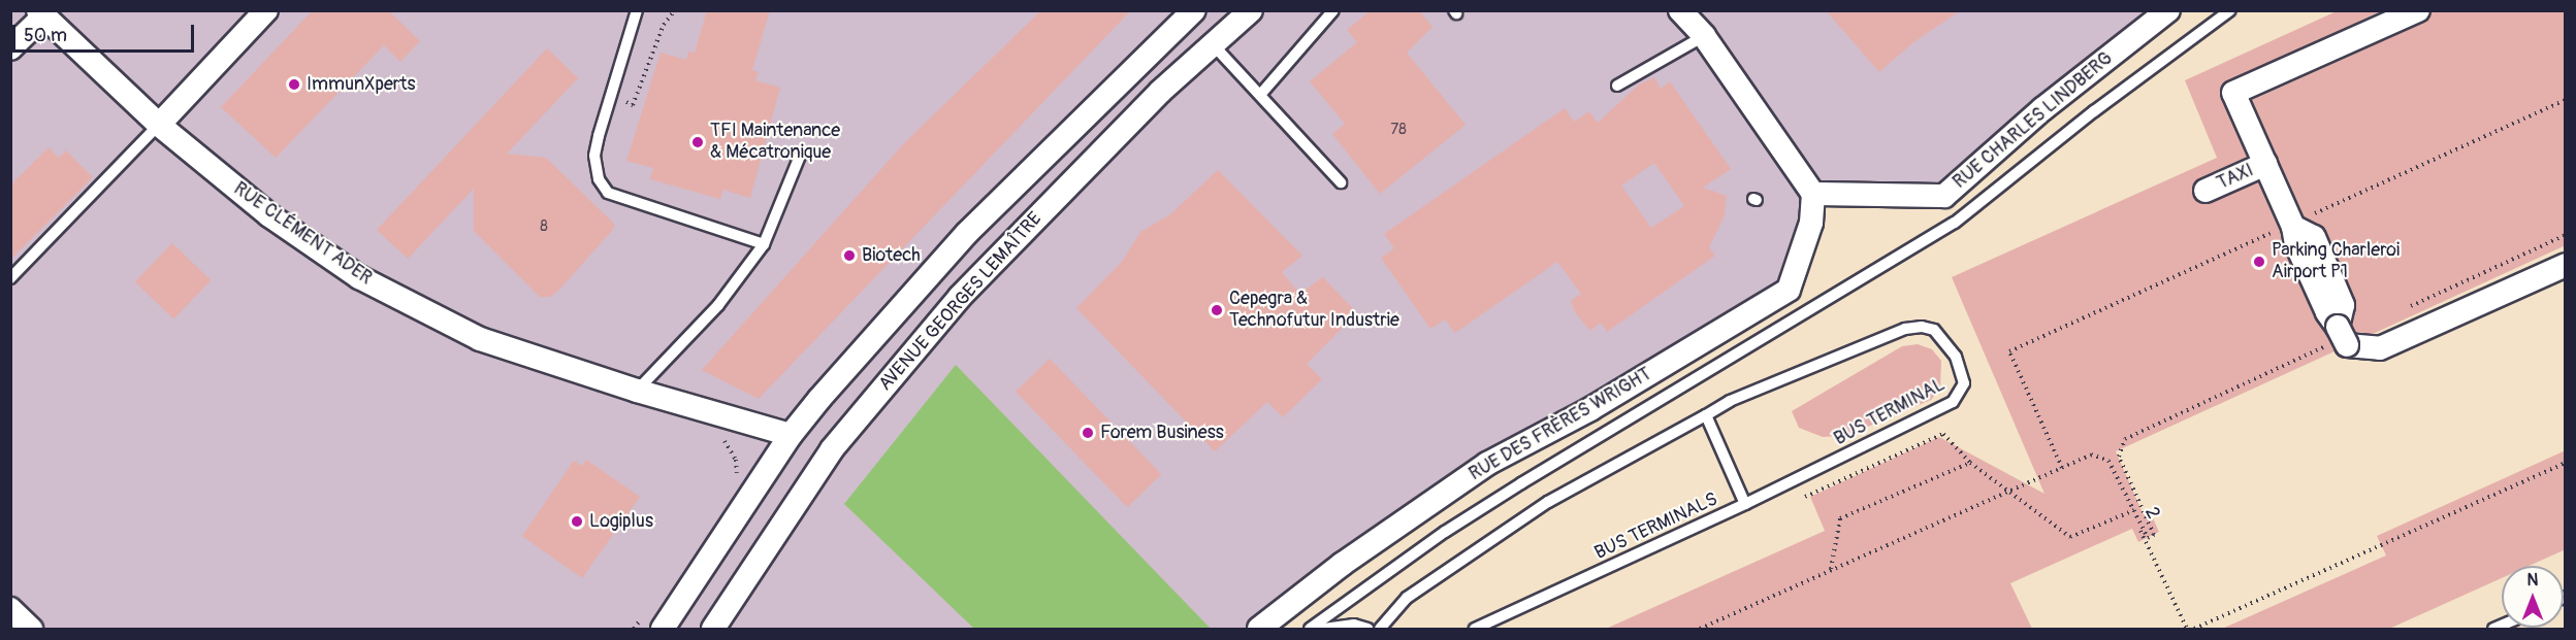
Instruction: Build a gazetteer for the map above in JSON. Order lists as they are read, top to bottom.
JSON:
{
  "streets": {
    "street": [
      "RUE CHARLES LINDBERG",
      "TAXI",
      "RUE CLÉMENT ADER",
      "AVENUE GEORGES LEMAÎTRE",
      "RUE DES FRÈRES WRIGHT"
    ],
    "lane": ["BUS TERMINAL", "BUS TERMINALS"],
    "path": ["2"]
  },
  "crossings": [
    ["RUE CHARLES LINDBERG", "RUE DES FRÈRES WRIGHT"],
    ["RUE CLÉMENT ADER", "AVENUE GEORGES LEMAÎTRE"],
    ["BUS TERMINAL", "BUS TERMINALS"]
  ],
  "places": [
    "ImmunXperts",
    "TFI Maintenance & Mécatronique",
    "Biotech",
    "Parking Charleroi Airport P1",
    "Cepegra & Technofutur Industrie",
    "Forem Business",
    "Logiplus"
  ],
  "house_numbers": ["78", "8"],
  "scale_bar": "50 m",
  "north": "top"
}
